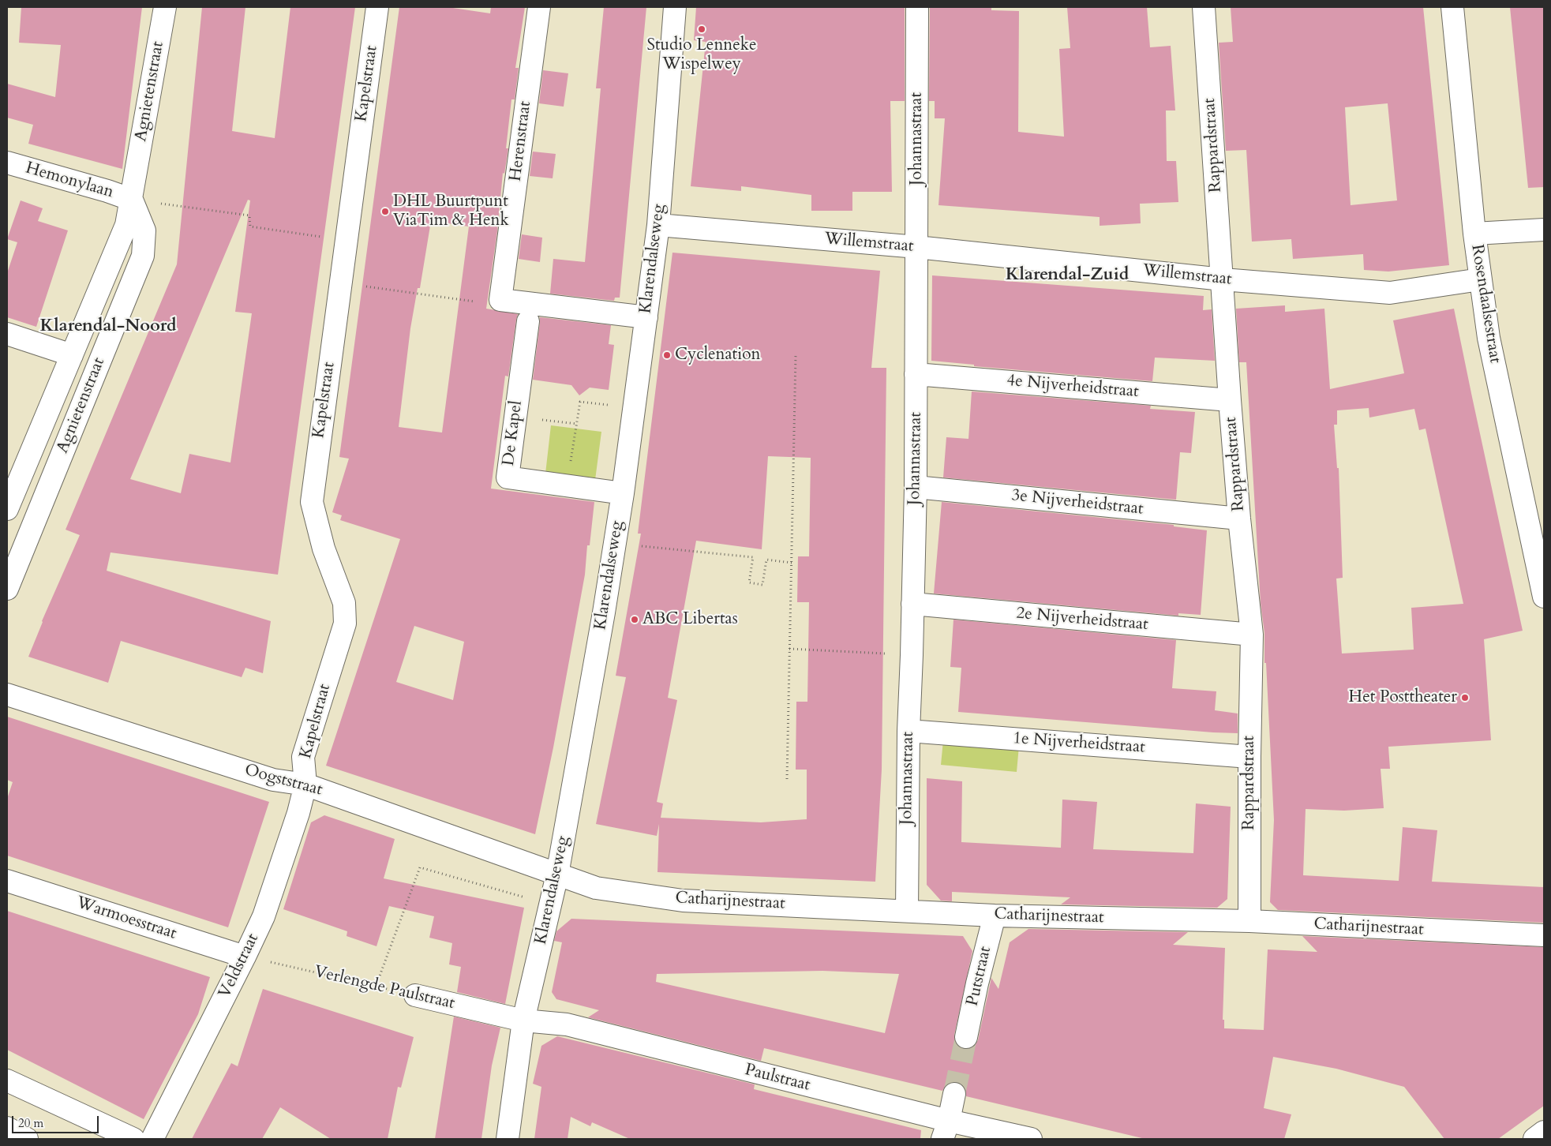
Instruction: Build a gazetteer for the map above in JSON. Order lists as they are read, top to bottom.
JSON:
{
  "streets": {
    "street": [
      "Kapelstraat",
      "Agnietenstraat",
      "Johannastraat",
      "Herenstraat",
      "Rappardstraat",
      "Hemonylaan",
      "Willemstraat",
      "Klarendalseweg",
      "Rosendaalsestraat",
      "4e Nijverheidstraat",
      "De Kapel",
      "3e Nijverheidstraat",
      "2e Nijverheidstraat",
      "1e Nijverheidstraat",
      "Oogststraat",
      "Catharijnestraat",
      "Warmoesstraat",
      "Veldstraat",
      "Putstraat",
      "Verlengde Paulstraat",
      "Paulstraat"
    ]
  },
  "crossings": [
    ["Kapelstraat", "Oogststraat"],
    ["Kapelstraat", "Veldstraat"],
    ["Agnietenstraat", "Hemonylaan"],
    ["Johannastraat", "Willemstraat"],
    ["Johannastraat", "4e Nijverheidstraat"],
    ["Johannastraat", "3e Nijverheidstraat"],
    ["Johannastraat", "2e Nijverheidstraat"],
    ["Johannastraat", "1e Nijverheidstraat"],
    ["Johannastraat", "Catharijnestraat"],
    ["Rappardstraat", "Willemstraat"],
    ["Rappardstraat", "4e Nijverheidstraat"],
    ["Rappardstraat", "3e Nijverheidstraat"],
    ["Rappardstraat", "2e Nijverheidstraat"],
    ["Rappardstraat", "1e Nijverheidstraat"],
    ["Rappardstraat", "Catharijnestraat"],
    ["Willemstraat", "Klarendalseweg"],
    ["Willemstraat", "Rosendaalsestraat"],
    ["Klarendalseweg", "De Kapel"],
    ["Klarendalseweg", "Oogststraat"],
    ["Klarendalseweg", "Catharijnestraat"],
    ["Klarendalseweg", "Verlengde Paulstraat"],
    ["Klarendalseweg", "Paulstraat"],
    ["Oogststraat", "Catharijnestraat"],
    ["Oogststraat", "Veldstraat"],
    ["Catharijnestraat", "Putstraat"],
    ["Warmoesstraat", "Veldstraat"],
    ["Warmoesstraat", "Verlengde Paulstraat"],
    ["Veldstraat", "Verlengde Paulstraat"],
    ["Verlengde Paulstraat", "Paulstraat"]
  ],
  "districts": ["Klarendal-Zuid", "Klarendal-Noord"],
  "places": [
    "Studio Lenneke Wispelwey",
    "DHL Buurtpunt ViaTim & Henk",
    "Cyclenation",
    "ABC Libertas",
    "Het Posttheater"
  ],
  "scale_bar": "20 m"
}
